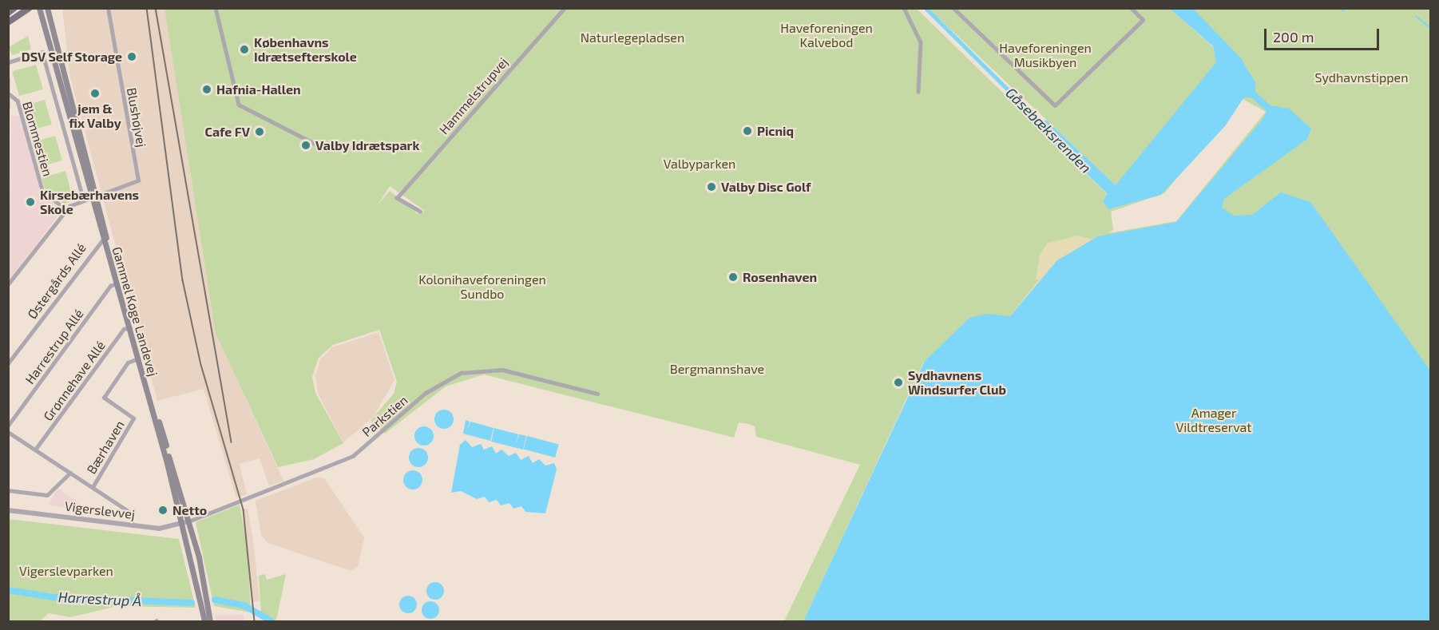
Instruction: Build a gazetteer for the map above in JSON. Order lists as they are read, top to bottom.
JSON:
{
  "streets": {
    "main road": ["Gammel Køge Landevej"],
    "street": [
      "Hammelstrupvej",
      "Blushøjvej",
      "Blommestien",
      "Østergårds Allé",
      "Harrestrup Allé",
      "Grønnehave Allé",
      "Parkstien",
      "Bærhaven",
      "Vigerslevvej"
    ]
  },
  "crossings": [
    ["Blushøjvej", "Gammel Køge Landevej"],
    ["Østergårds Allé", "Gammel Køge Landevej"],
    ["Gammel Køge Landevej", "Harrestrup Allé"],
    ["Gammel Køge Landevej", "Grønnehave Allé"],
    ["Gammel Køge Landevej", "Parkstien"],
    ["Gammel Køge Landevej", "Bærhaven"],
    ["Gammel Køge Landevej", "Vigerslevvej"],
    ["Parkstien", "Vigerslevvej"]
  ],
  "water": ["Gåsebæksrenden", "Harrestrup Å"],
  "parks": [
    "Haveforeningen Kalvebod",
    "Naturlegepladsen",
    "Haveforeningen Musikbyen",
    "Sydhavnstippen",
    "Valbyparken",
    "Kolonihaveforeningen Sundbo",
    "Bergmannshave",
    "Amager Vildtreservat",
    "Vigerslevparken"
  ],
  "places": [
    "Københavns Idrætsefterskole",
    "DSV Self Storage",
    "Hafnia-Hallen",
    "jem & fix Valby",
    "Picniq",
    "Cafe FV",
    "Valby Idrætspark",
    "Valby Disc Golf",
    "Kirsebærhavens Skole",
    "Rosenhaven",
    "Sydhavnens Windsurfer Club",
    "Netto"
  ],
  "scale_bar": "200 m"
}
